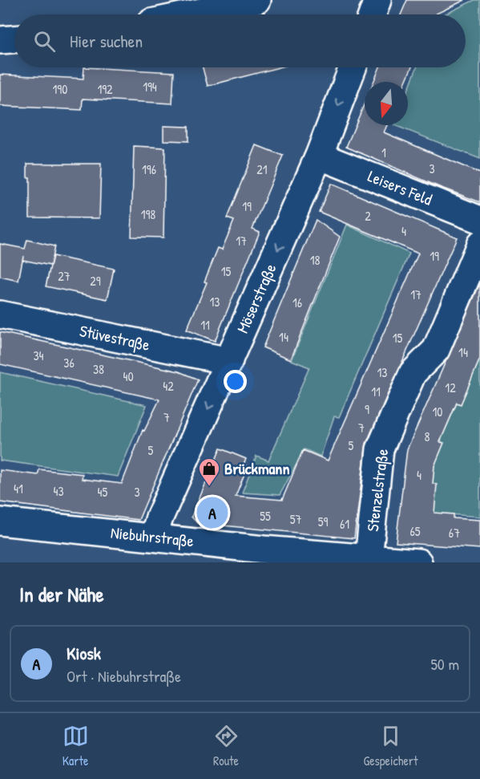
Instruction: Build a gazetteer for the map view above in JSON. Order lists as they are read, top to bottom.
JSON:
{
  "streets": {
    "street": [
      "Leisers Feld",
      "Möserstraße",
      "Stüvestraße",
      "Stenzelstraße",
      "Niebuhrstraße"
    ]
  },
  "crossings": [
    ["Leisers Feld", "Möserstraße"],
    ["Möserstraße", "Stüvestraße"],
    ["Möserstraße", "Niebuhrstraße"],
    ["Stenzelstraße", "Niebuhrstraße"]
  ],
  "one_way": ["Möserstraße"],
  "places": {
    "shop": ["Brückmann"]
  },
  "house_numbers": [
    "194",
    "190",
    "192",
    "1",
    "3",
    "196",
    "21",
    "19",
    "198",
    "2",
    "4",
    "17",
    "19",
    "18",
    "15",
    "27",
    "29",
    "17",
    "13",
    "16",
    "11",
    "14",
    "15",
    "14",
    "34",
    "36",
    "38",
    "13",
    "40",
    "42",
    "12",
    "11",
    "9",
    "10",
    "7",
    "7",
    "8",
    "5",
    "5",
    "4",
    "41",
    "43",
    "45",
    "3",
    "55",
    "57",
    "59",
    "61",
    "65",
    "67"
  ],
  "north": "bottom",
  "page": {
    "search": "Hier suchen",
    "pins": "A",
    "heading": "In der Nähe",
    "list": [
      {
        "mark": "A",
        "name": "Kiosk",
        "note": "Ort · Niebuhrstraße",
        "value": "50 m"
      }
    ],
    "nav": ["Karte", "Route", "Gespeichert"]
  }
}
